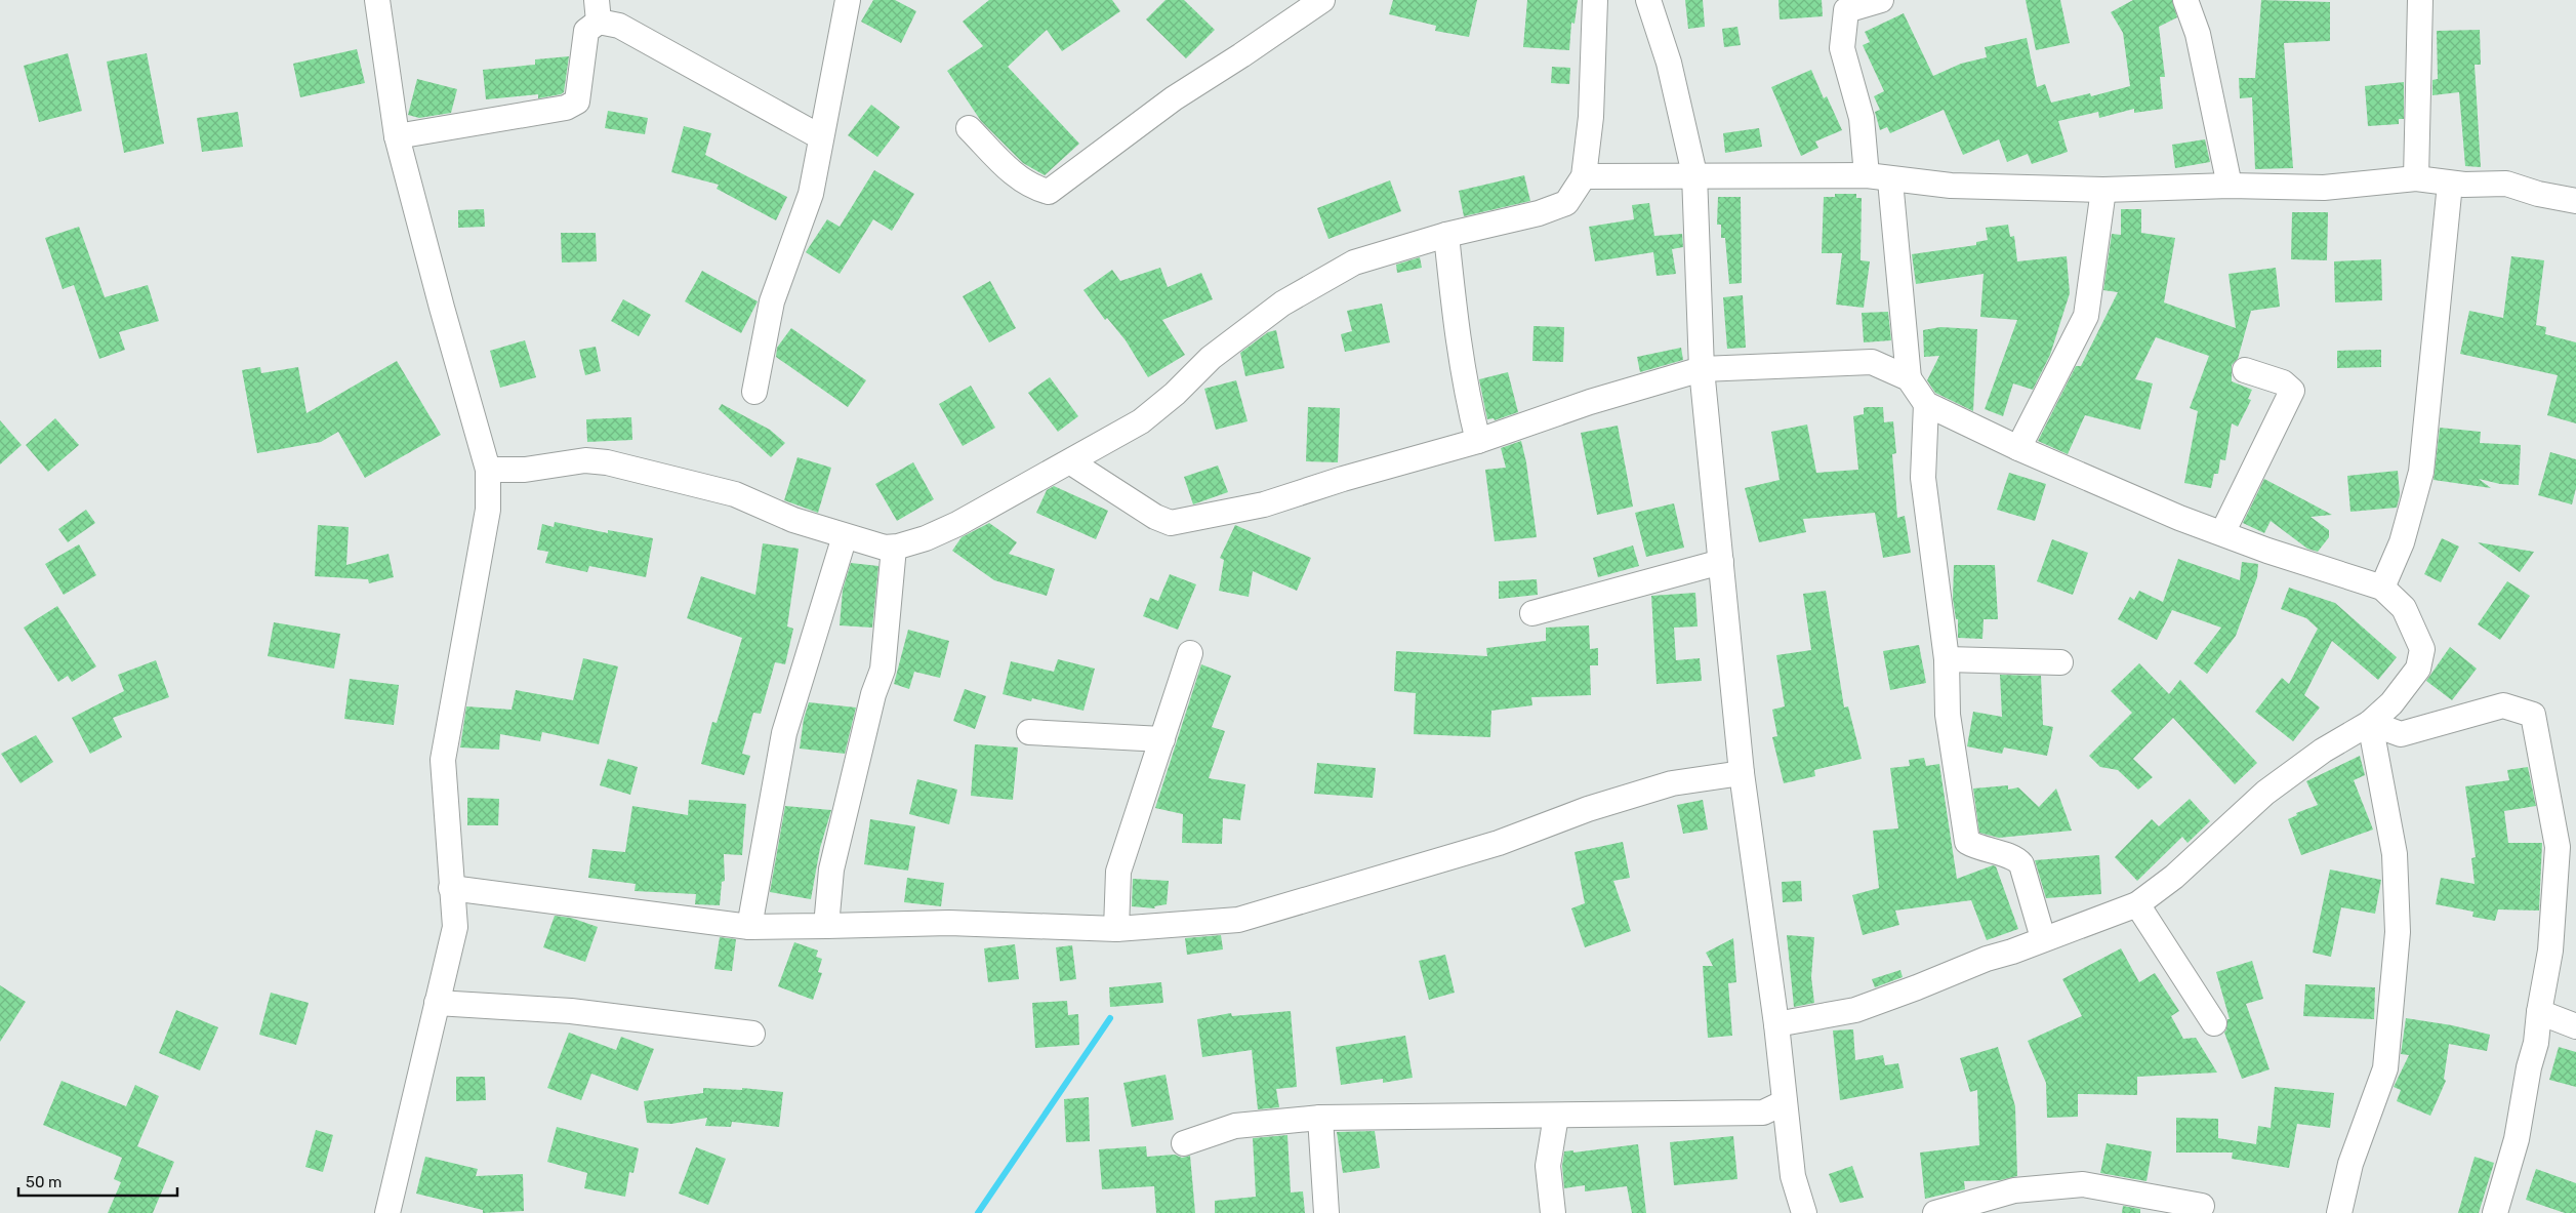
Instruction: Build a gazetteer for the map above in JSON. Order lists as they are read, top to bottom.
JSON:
{
  "scale_bar": "50 m"
}
